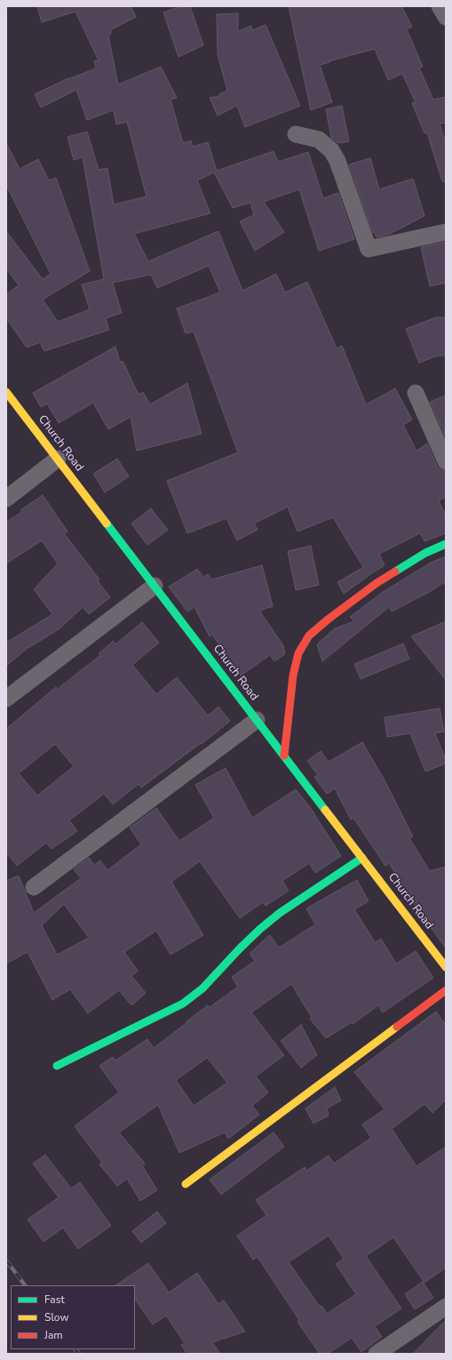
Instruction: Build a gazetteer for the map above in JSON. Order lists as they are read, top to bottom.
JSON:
{
  "streets": {
    "street": ["Church Road"]
  },
  "legend": ["Fast", "Slow", "Jam"]
}
